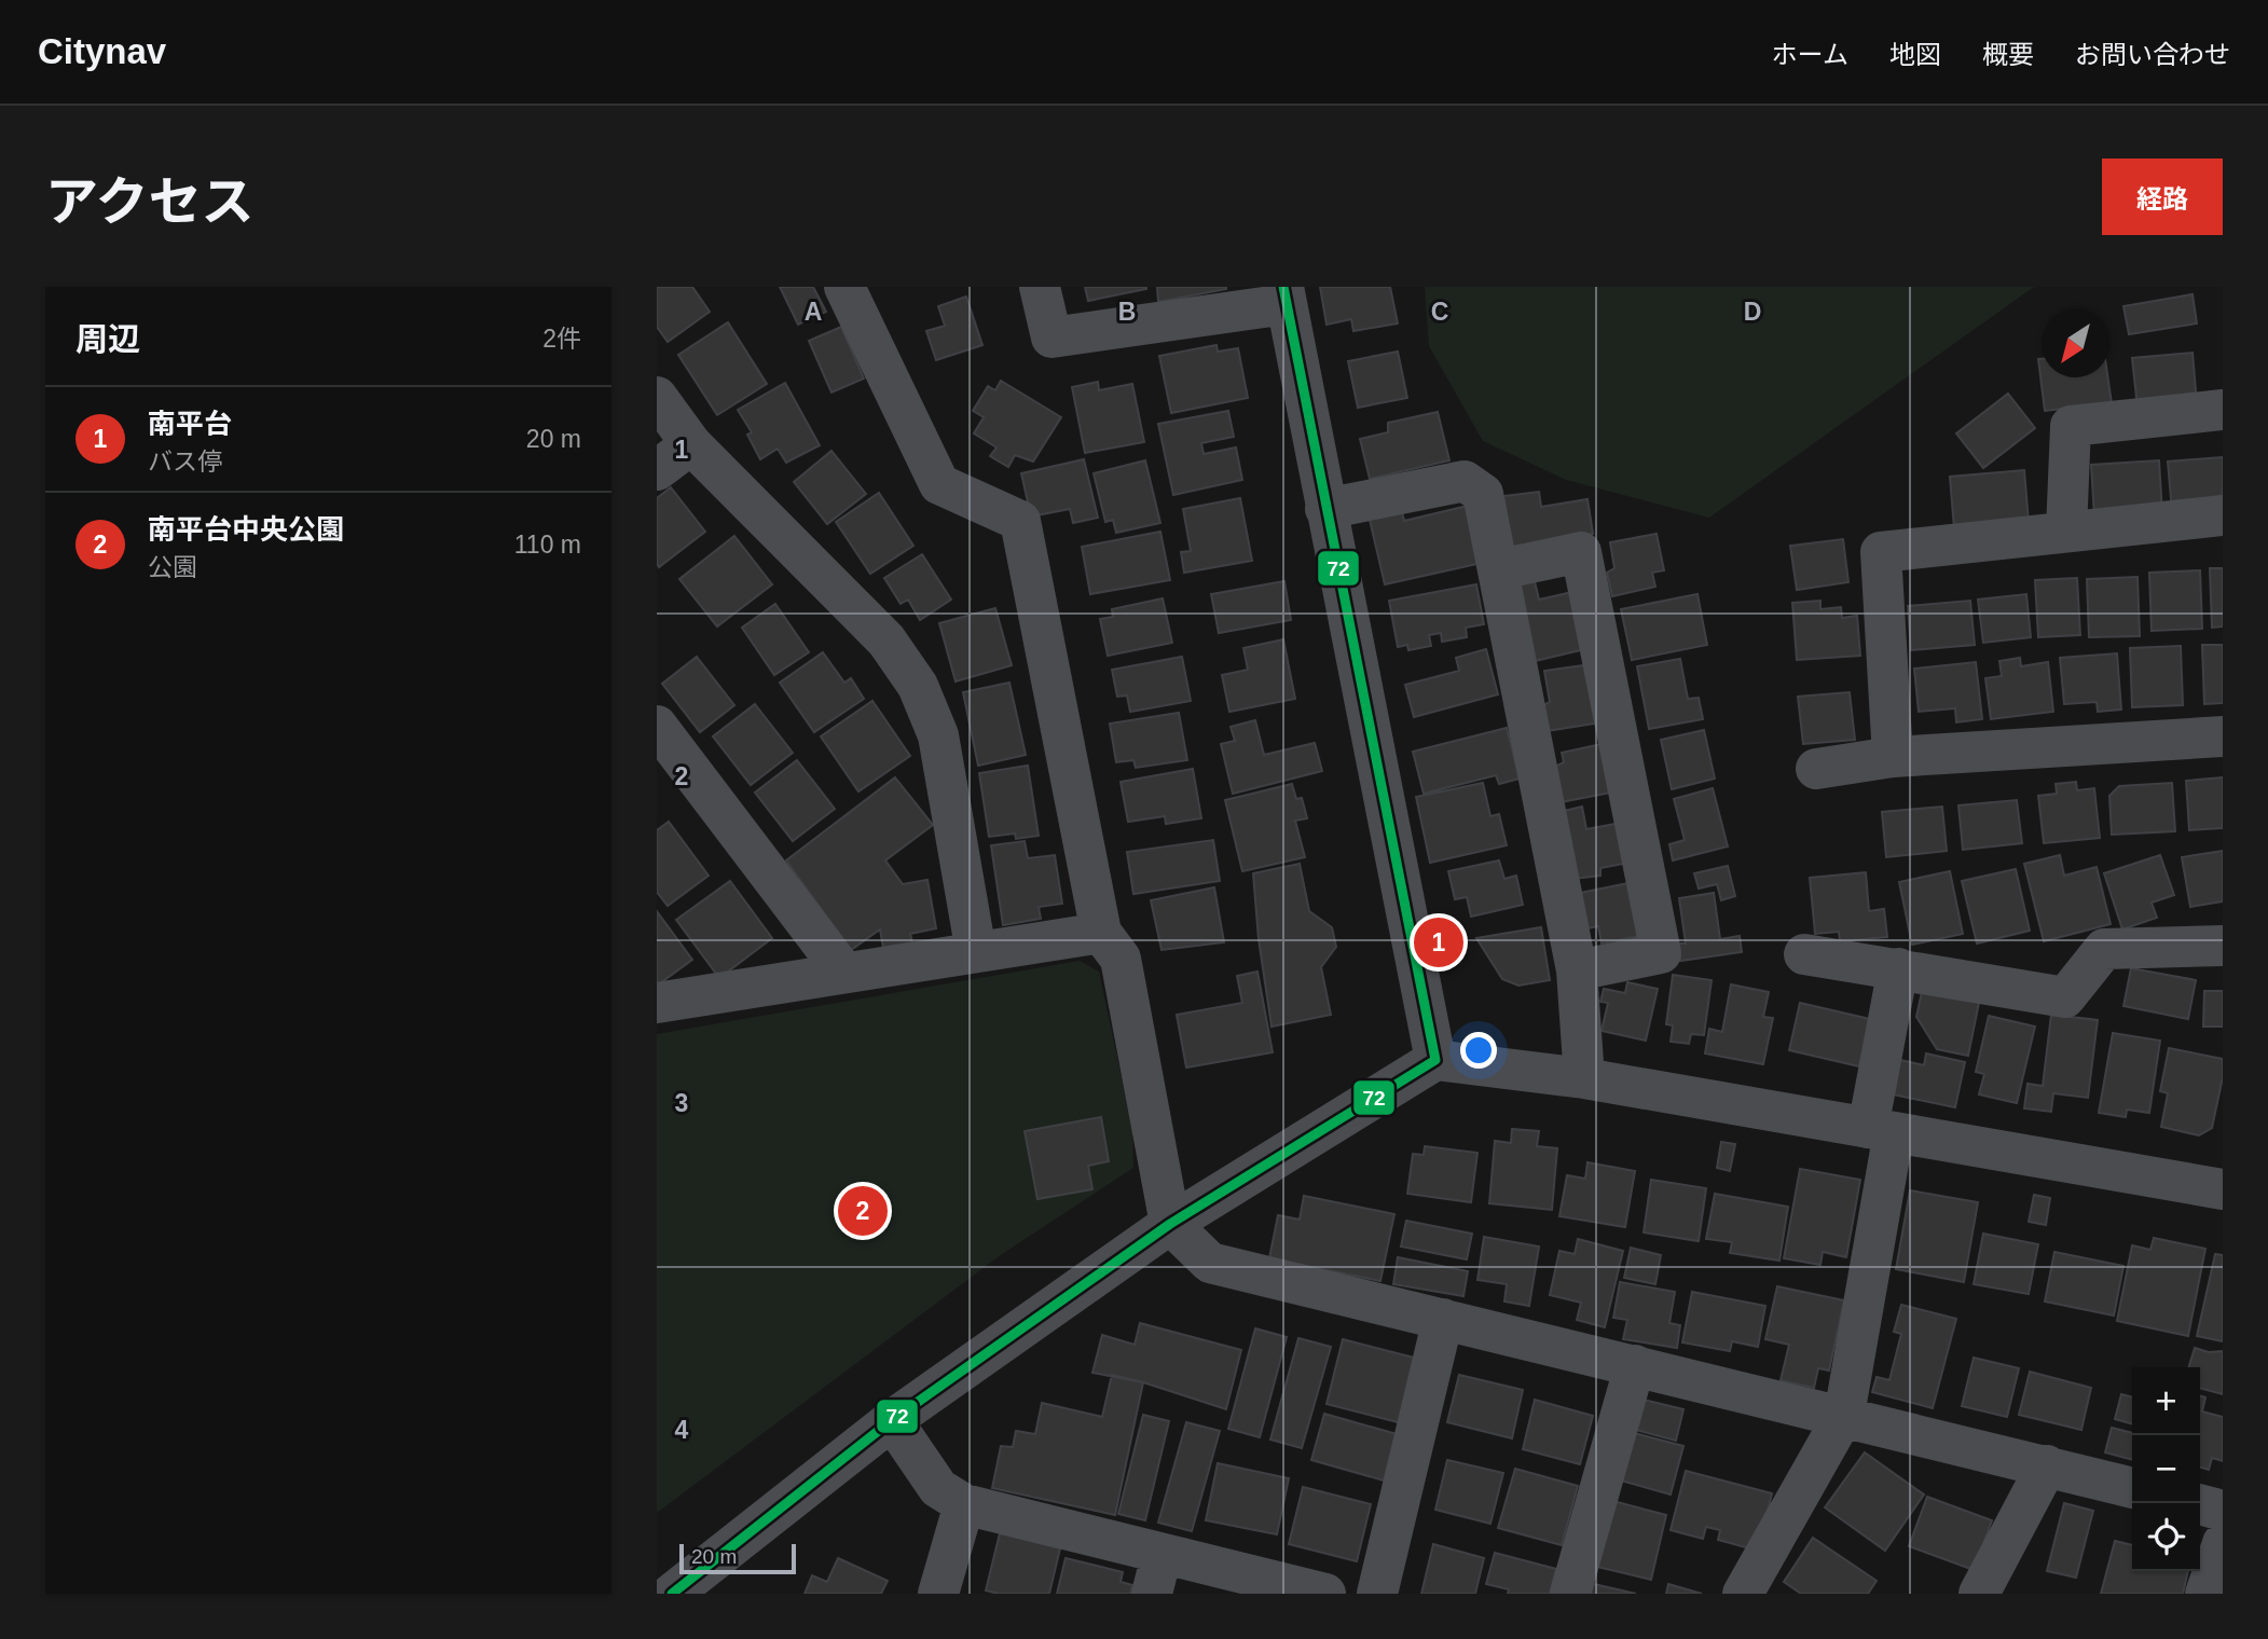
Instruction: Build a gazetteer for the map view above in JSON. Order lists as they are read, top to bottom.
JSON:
{
  "lines": ["transit line 72"],
  "scale_bar": "20 m",
  "north": "bottom left",
  "page": {
    "header": "Citynav",
    "nav": [
      "ホーム",
      "地図",
      "概要",
      "お問い合わせ"
    ],
    "title": "アクセス",
    "buttons": "経路",
    "heading": ["周辺", "2件"],
    "list": [
      {
        "mark": "1",
        "name": "南平台",
        "note": "バス停",
        "value": "20 m"
      },
      {
        "mark": "2",
        "name": "南平台中央公園",
        "note": "公園",
        "value": "110 m"
      }
    ],
    "pins": ["1", "2"],
    "map_buttons": ["+", "−"],
    "scale": "20 m"
  },
  "grid": {
    "columns": [
      "A",
      "B",
      "C",
      "D"
    ],
    "rows": [
      "1",
      "2",
      "3",
      "4"
    ]
  }
}
